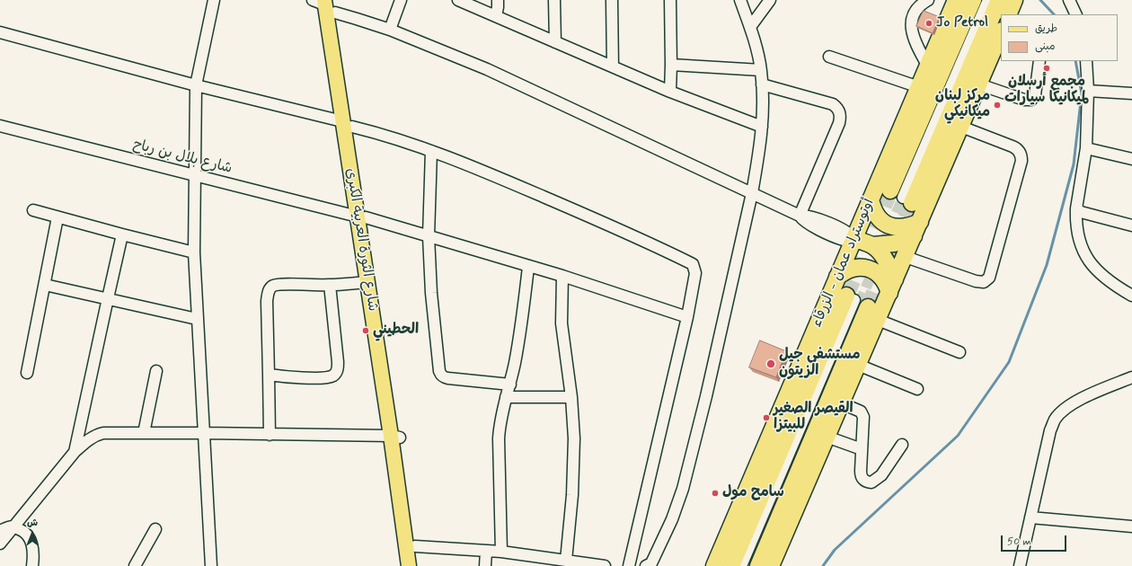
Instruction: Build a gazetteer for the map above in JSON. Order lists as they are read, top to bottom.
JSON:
{
  "streets": {
    "highway": ["أوتوستراد عمان - الزرقاء"],
    "main road": ["شارع الثورة العربية الكبرى"],
    "street": ["شارع بلال بن رباح"]
  },
  "crossings": [
    ["شارع بلال بن رباح", "شارع الثورة العربية الكبرى"]
  ],
  "places": [
    "Jo Petrol",
    "مجمع أرسلان لميكانيكا سيارات",
    "مركز لبنان ميكانيكي",
    "الحطيني",
    "مستشفى جيل الزيتون",
    "القيصر الصغير للبيتزا",
    "سامح مول"
  ],
  "legend": ["طريق", "مبنى"],
  "scale_bar": "50 m",
  "north": "top"
}
